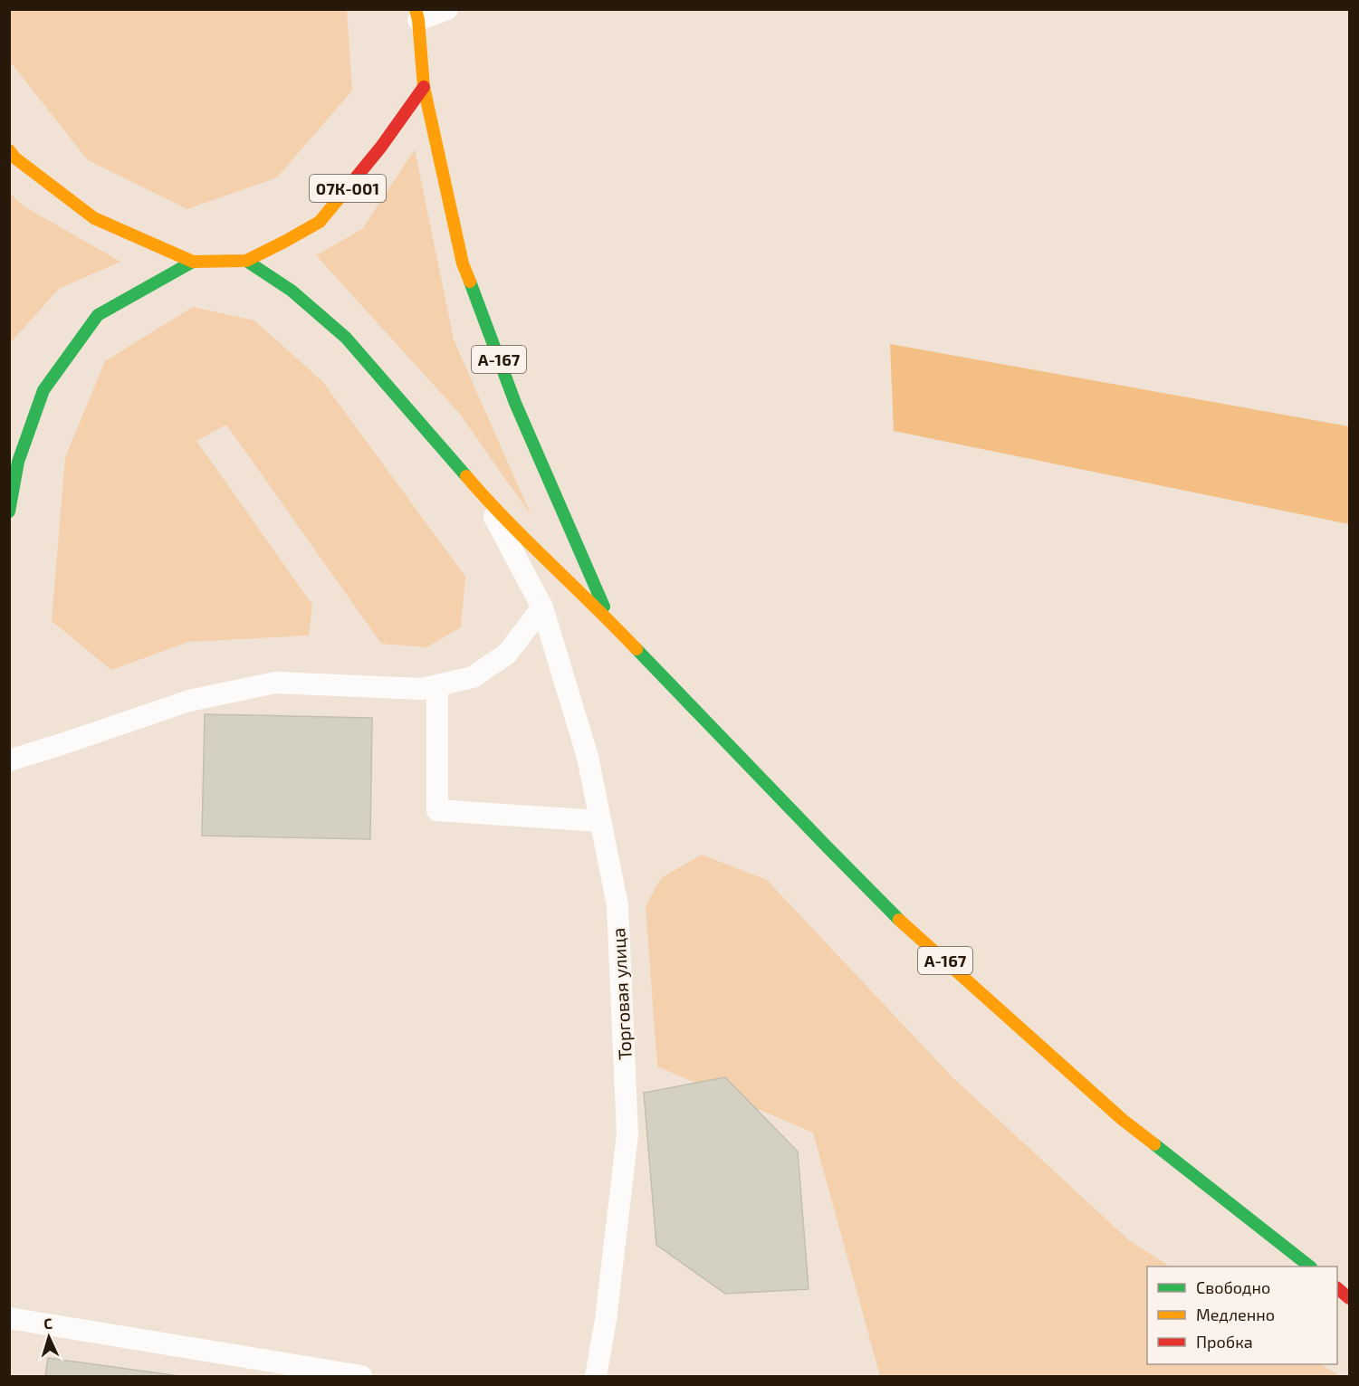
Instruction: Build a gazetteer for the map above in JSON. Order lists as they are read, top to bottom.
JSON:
{
  "streets": {
    "main road": ["07К-001", "А-167"],
    "lane": ["Торговая улица"]
  },
  "crossings": [
    ["07К-001", "А-167"],
    ["А-167", "Торговая улица"]
  ],
  "legend": ["Свободно", "Медленно", "Пробка"],
  "north": "top"
}
